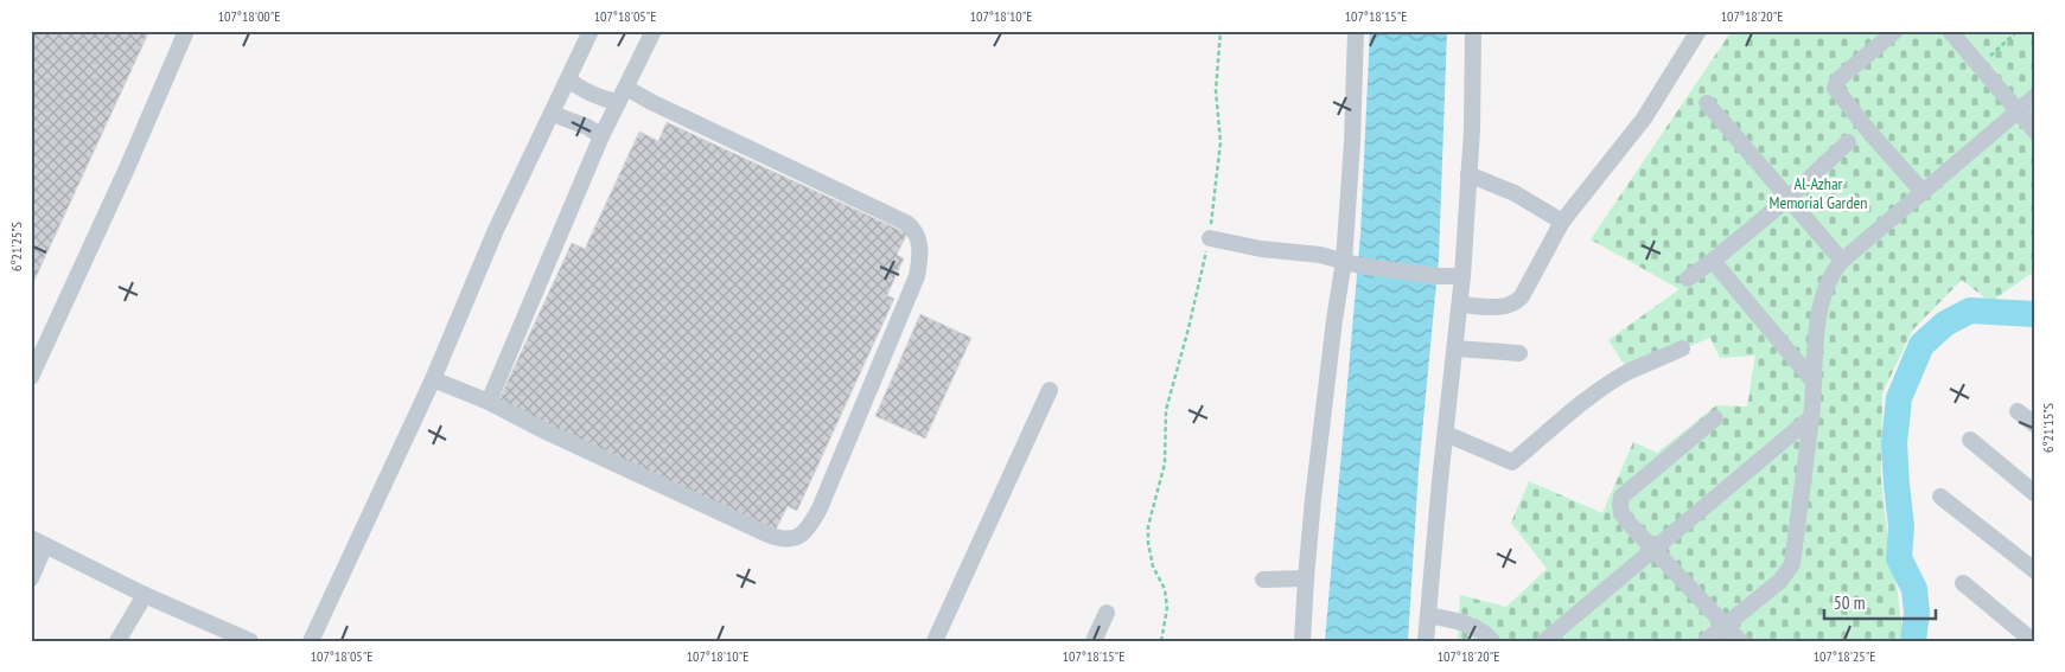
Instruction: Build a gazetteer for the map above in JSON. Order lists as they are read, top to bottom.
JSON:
{
  "parks": ["Al-Azhar Memorial Garden"],
  "scale_bar": "50 m",
  "coordinates": [
    "107°18'00\"E",
    "107°18'05\"E",
    "107°18'10\"E",
    "107°18'15\"E",
    "107°18'20\"E",
    "6°21'25\"S",
    "6°21'15\"S",
    "107°18'25\"E"
  ]
}
